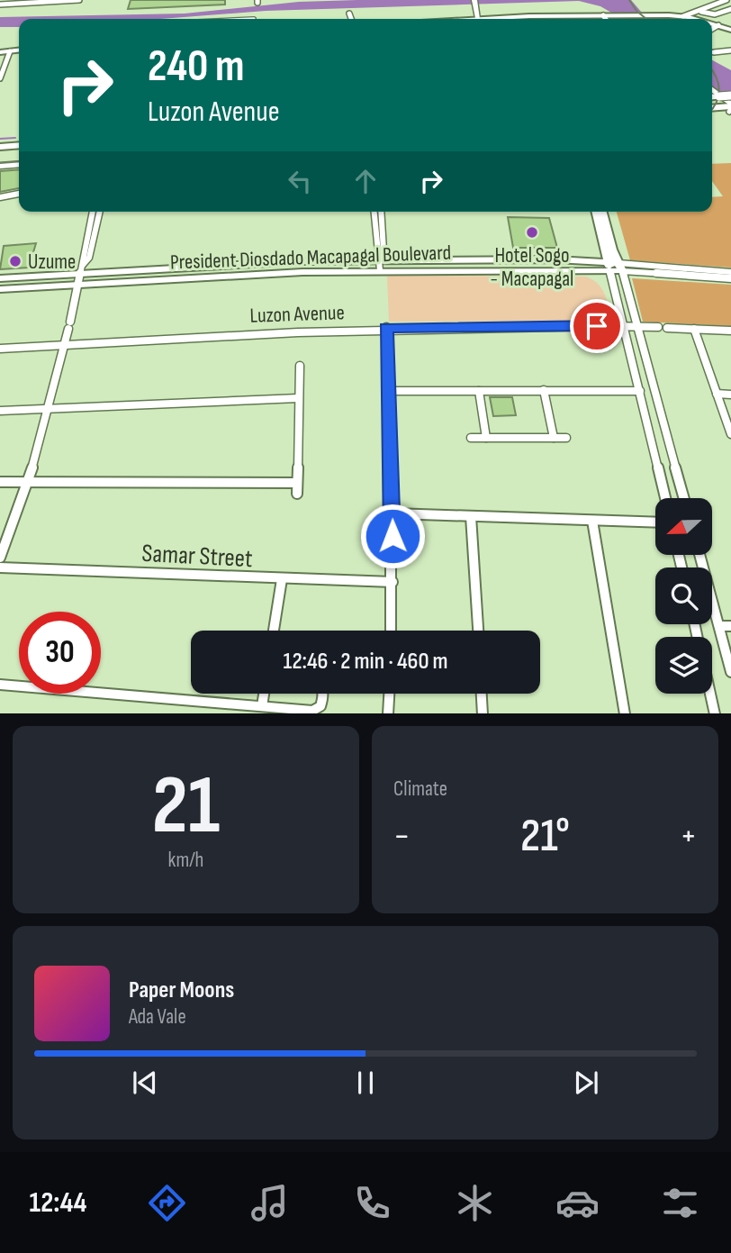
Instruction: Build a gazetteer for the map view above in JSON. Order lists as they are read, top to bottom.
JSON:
{
  "streets": {
    "main road": ["President Diosdado Macapagal Boulevard"],
    "street": ["Luzon Avenue", "Samar Street"]
  },
  "places": ["Hotel Sogo - Macapagal", "Uzume"],
  "north": "left",
  "page": {
    "turn": ["240 m", "Luzon Avenue"],
    "limit": "30",
    "trip": "12:46 · 2 min · 460 m",
    "tile": [
      ["21", "km/h"],
      "Climate"
    ],
    "heat": ["−", "21°", "+"],
    "song": ["Paper Moons", "Ada Vale"],
    "tabs": "12:44"
  }
}
